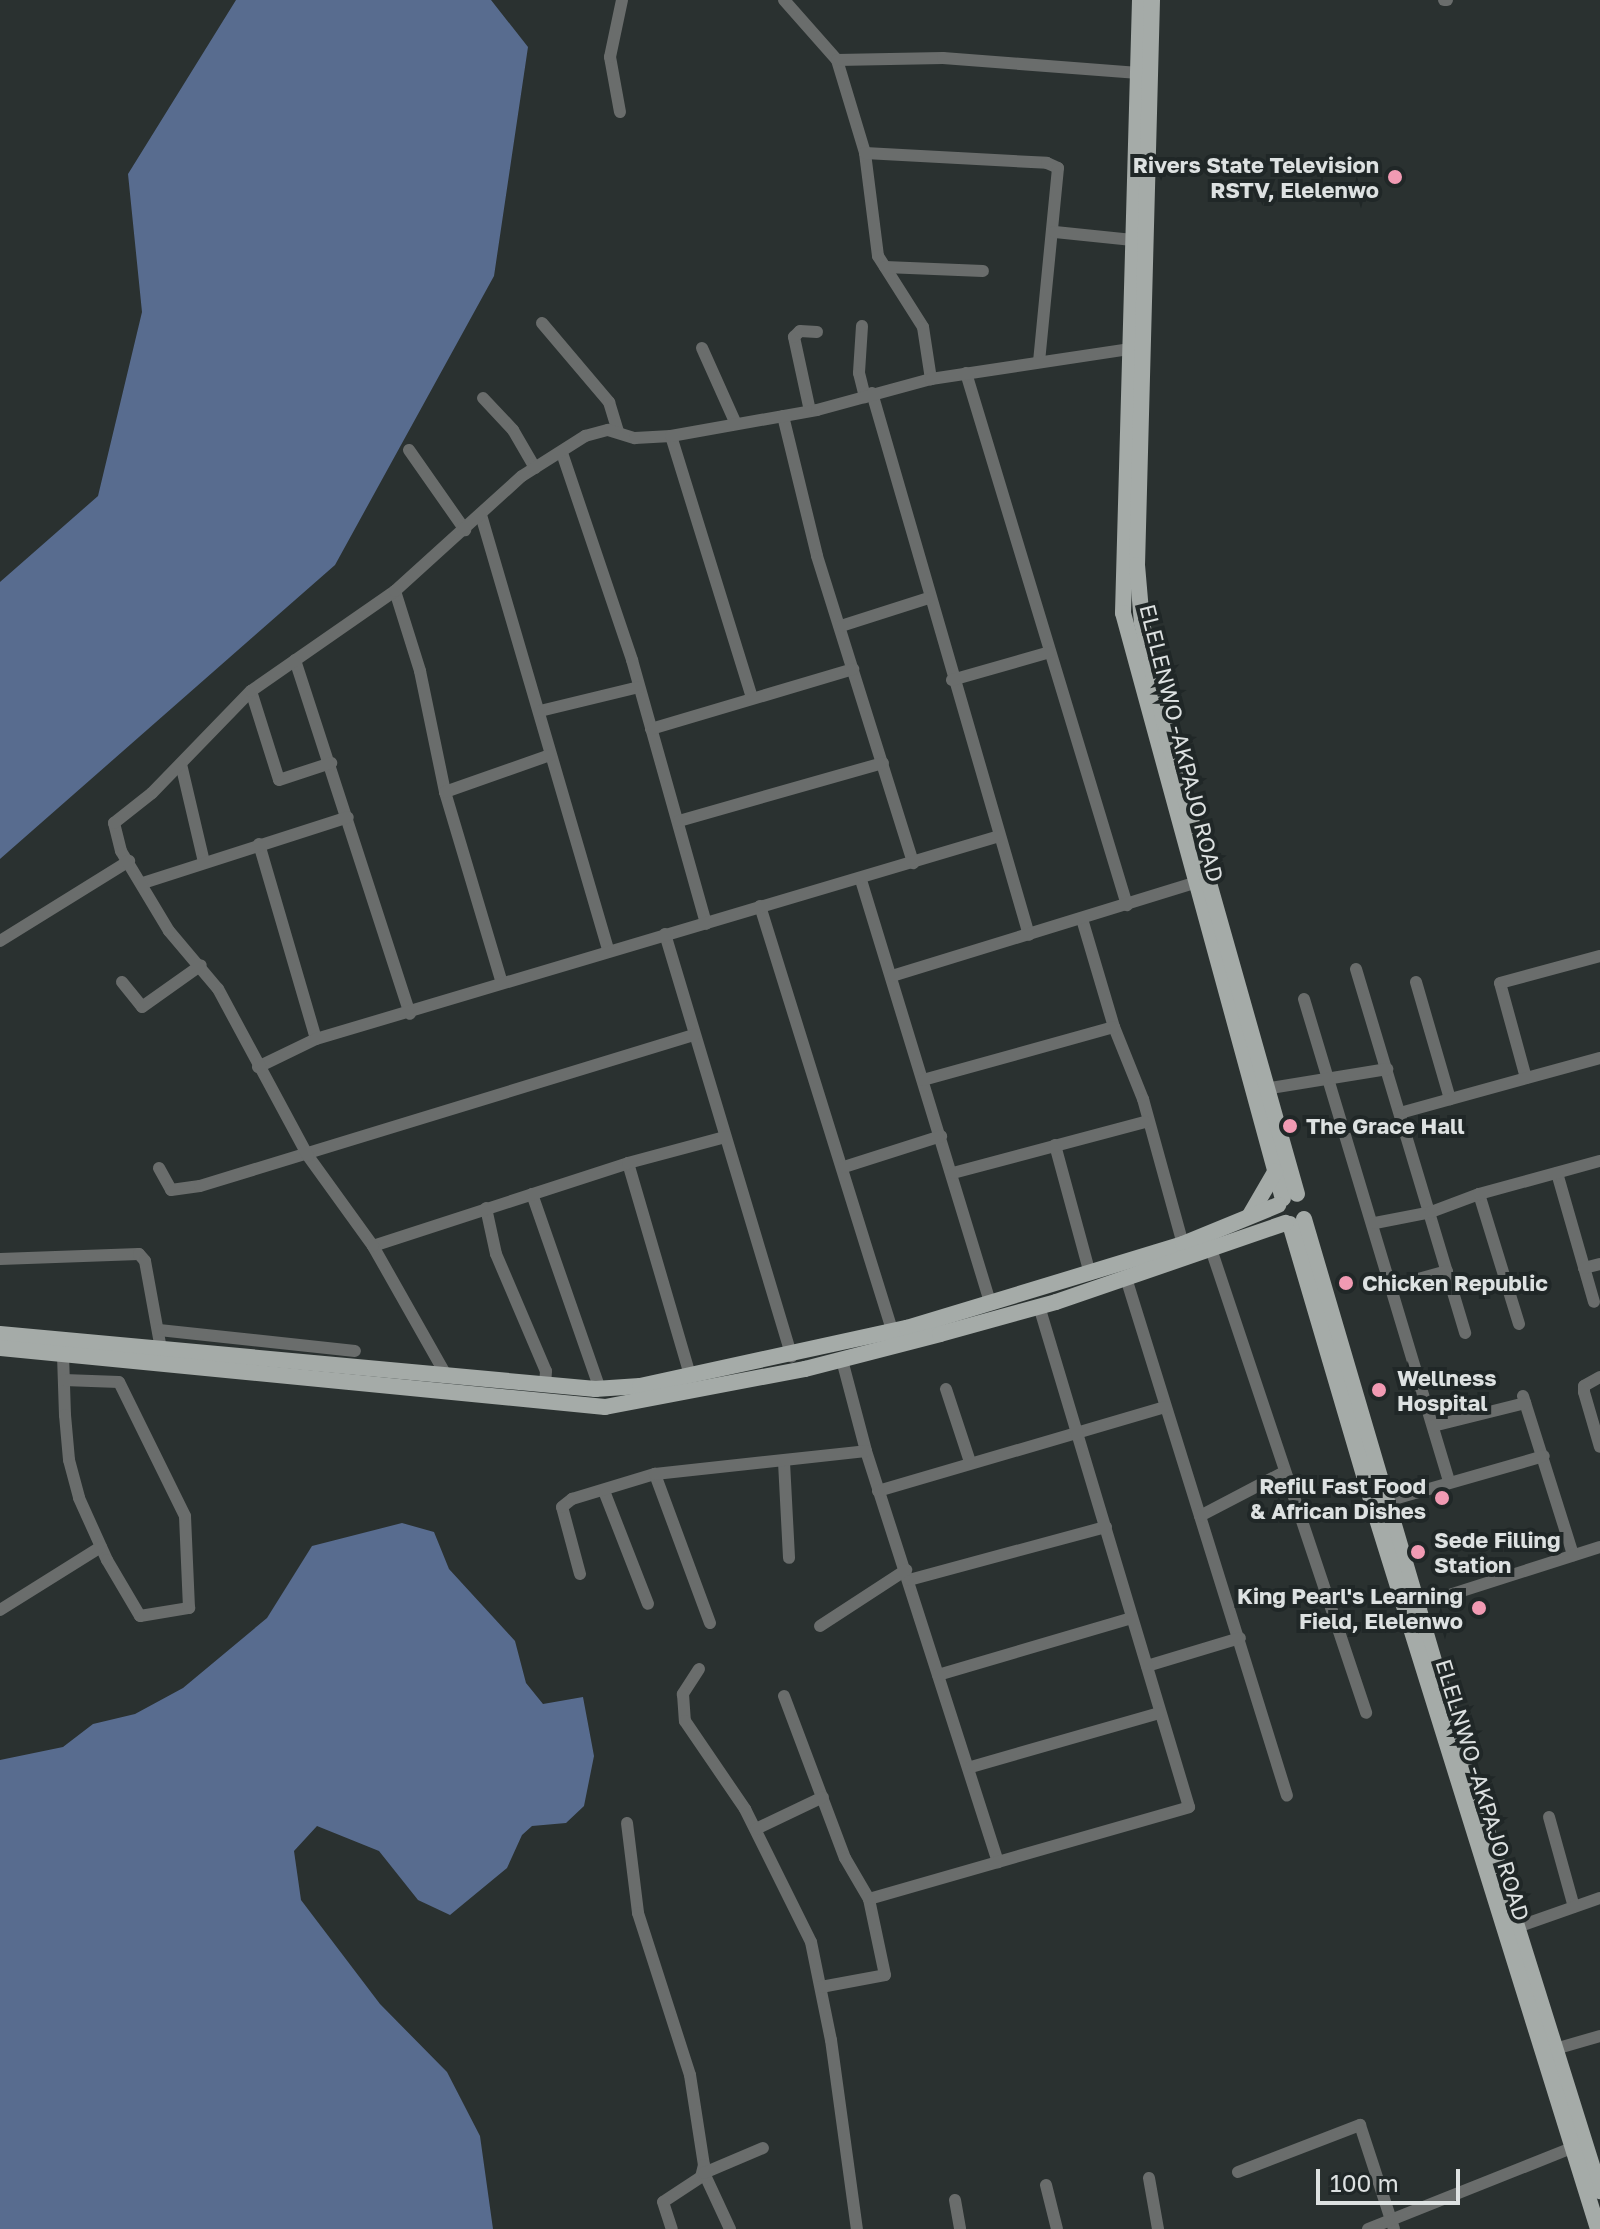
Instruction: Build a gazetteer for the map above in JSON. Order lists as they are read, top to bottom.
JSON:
{
  "streets": {
    "main road": ["ELELENWO -AKPAJO ROAD", "ELELNWO -AKPAJO ROAD"]
  },
  "places": [
    "Rivers State Television RSTV, Elelenwo",
    "The Grace Hall",
    "Chicken Republic",
    "Wellness Hospital",
    "Refill Fast Food & African Dishes",
    "Sede Filling Station",
    "King Pearl's Learning Field, Elelenwo"
  ],
  "scale_bar": "100 m"
}
